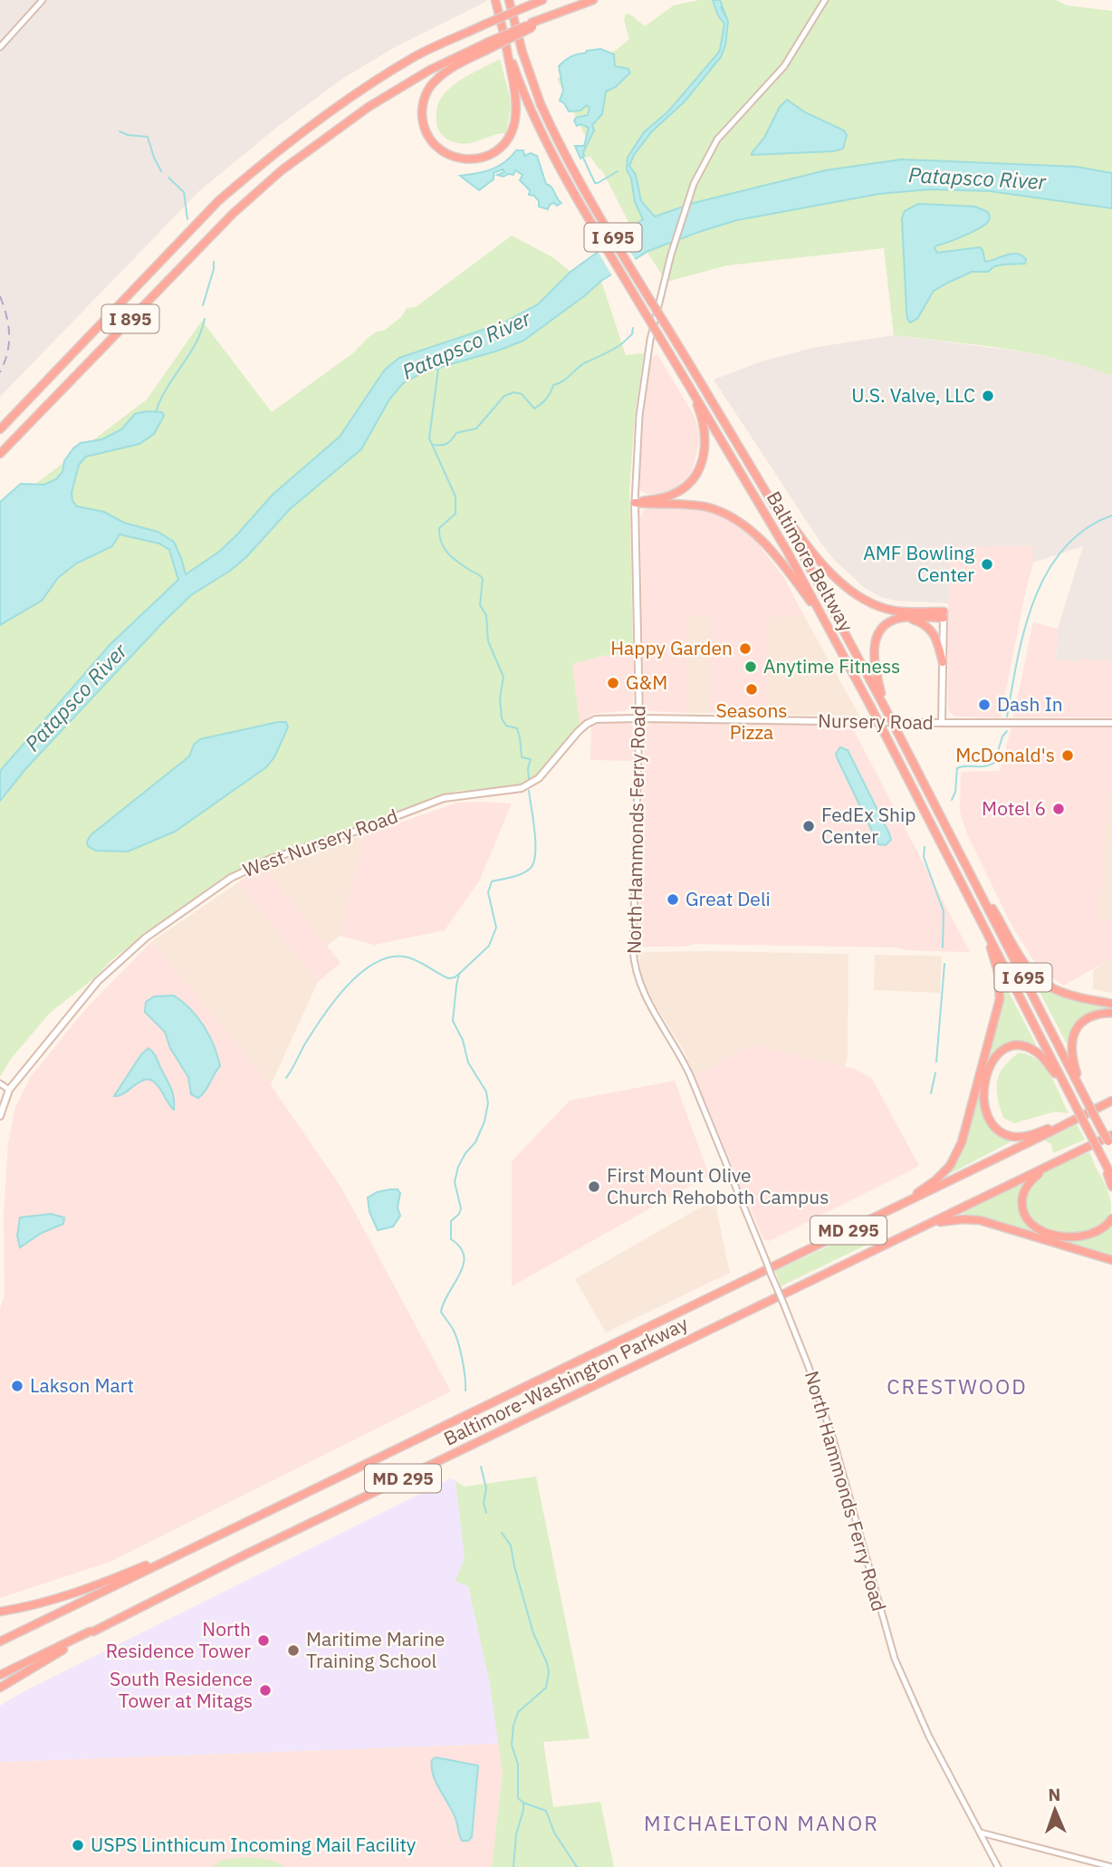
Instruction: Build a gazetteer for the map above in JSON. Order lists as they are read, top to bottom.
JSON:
{
  "streets": {
    "highway": [
      "I 695",
      "I 895",
      "Baltimore Beltway",
      "MD 295",
      "Baltimore-Washington Parkway"
    ],
    "main road": ["Nursery Road", "North Hammonds Ferry Road", "West Nursery Road"]
  },
  "crossings": [
    ["Baltimore Beltway", "Baltimore-Washington Parkway"],
    ["Nursery Road", "North Hammonds Ferry Road"],
    ["Nursery Road", "West Nursery Road"],
    ["North Hammonds Ferry Road", "West Nursery Road"]
  ],
  "districts": ["CRESTWOOD", "MICHAELTON MANOR"],
  "water": ["Patapsco River"],
  "places": [
    "U.S. Valve, LLC",
    "AMF Bowling Center",
    "Happy Garden",
    "Anytime Fitness",
    "G&M",
    "Seasons Pizza",
    "Dash In",
    "McDonald's",
    "Motel 6",
    "FedEx Ship Center",
    "Great Deli",
    "First Mount Olive Church Rehoboth Campus",
    "Lakson Mart",
    "North Residence Tower",
    "Maritime Marine Training School",
    "South Residence Tower at Mitags",
    "USPS Linthicum Incoming Mail Facility"
  ],
  "north": "top"
}
